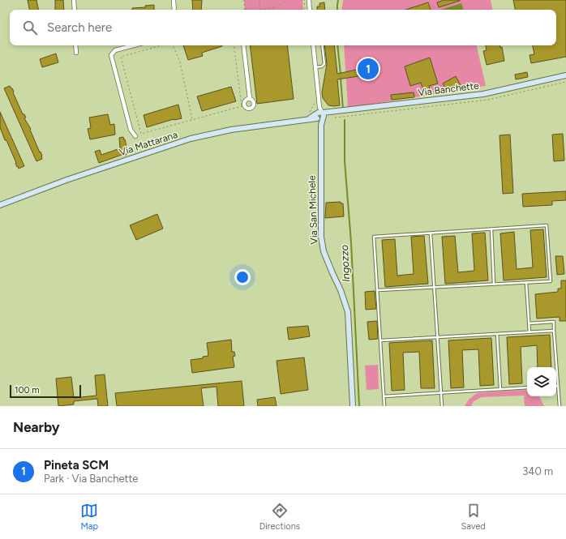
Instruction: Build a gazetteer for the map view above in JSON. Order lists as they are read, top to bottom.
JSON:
{
  "streets": {
    "street": ["Via Banchette", "Via Mattarana", "Via San Michele"]
  },
  "crossings": [
    ["Via Banchette", "Via Mattarana"],
    ["Via Banchette", "Via San Michele"],
    ["Via Mattarana", "Via San Michele"]
  ],
  "water": ["Ingozzo"],
  "scale_bar": "100 m",
  "page": {
    "search": "Search here",
    "pins": "1",
    "scale": "100 m",
    "heading": "Nearby",
    "list": [
      {
        "mark": "1",
        "name": "Pineta SCM",
        "note": "Park · Via Banchette",
        "value": "340 m"
      }
    ],
    "nav": ["Map", "Directions", "Saved"]
  }
}
